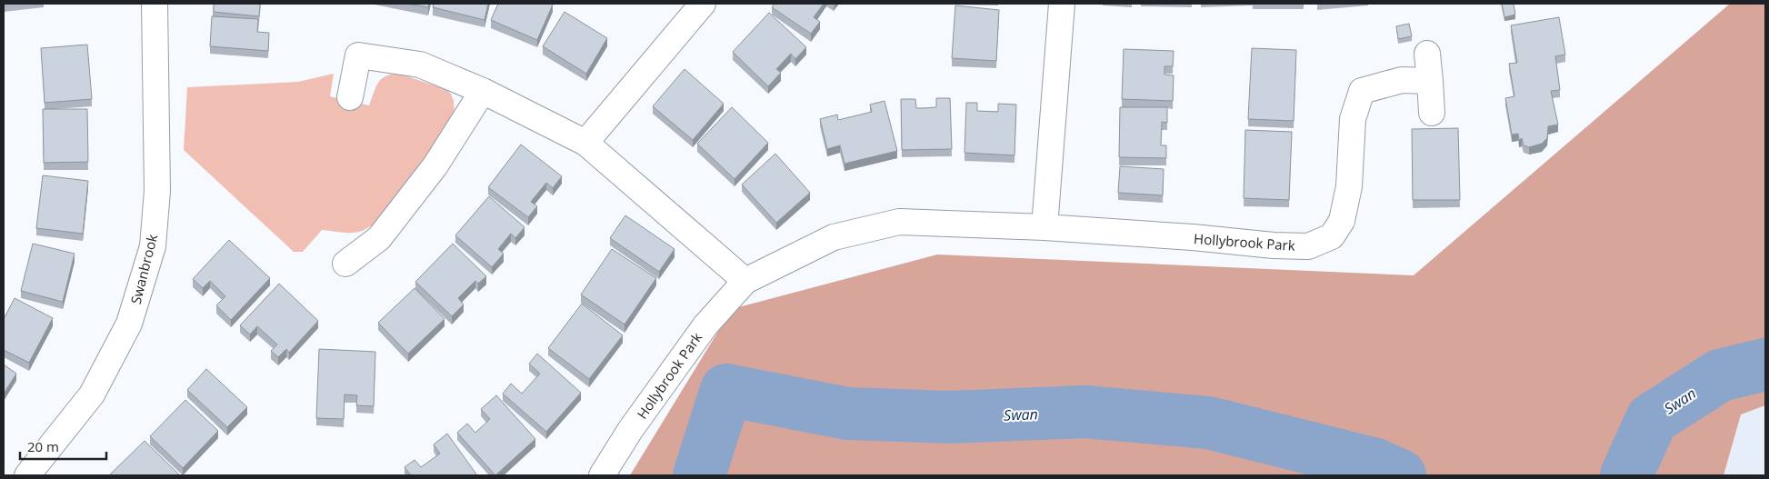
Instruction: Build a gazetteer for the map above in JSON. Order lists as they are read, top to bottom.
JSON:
{
  "streets": {
    "street": ["Hollybrook Park", "Swanbrook"]
  },
  "water": ["Swan"],
  "scale_bar": "20 m"
}
